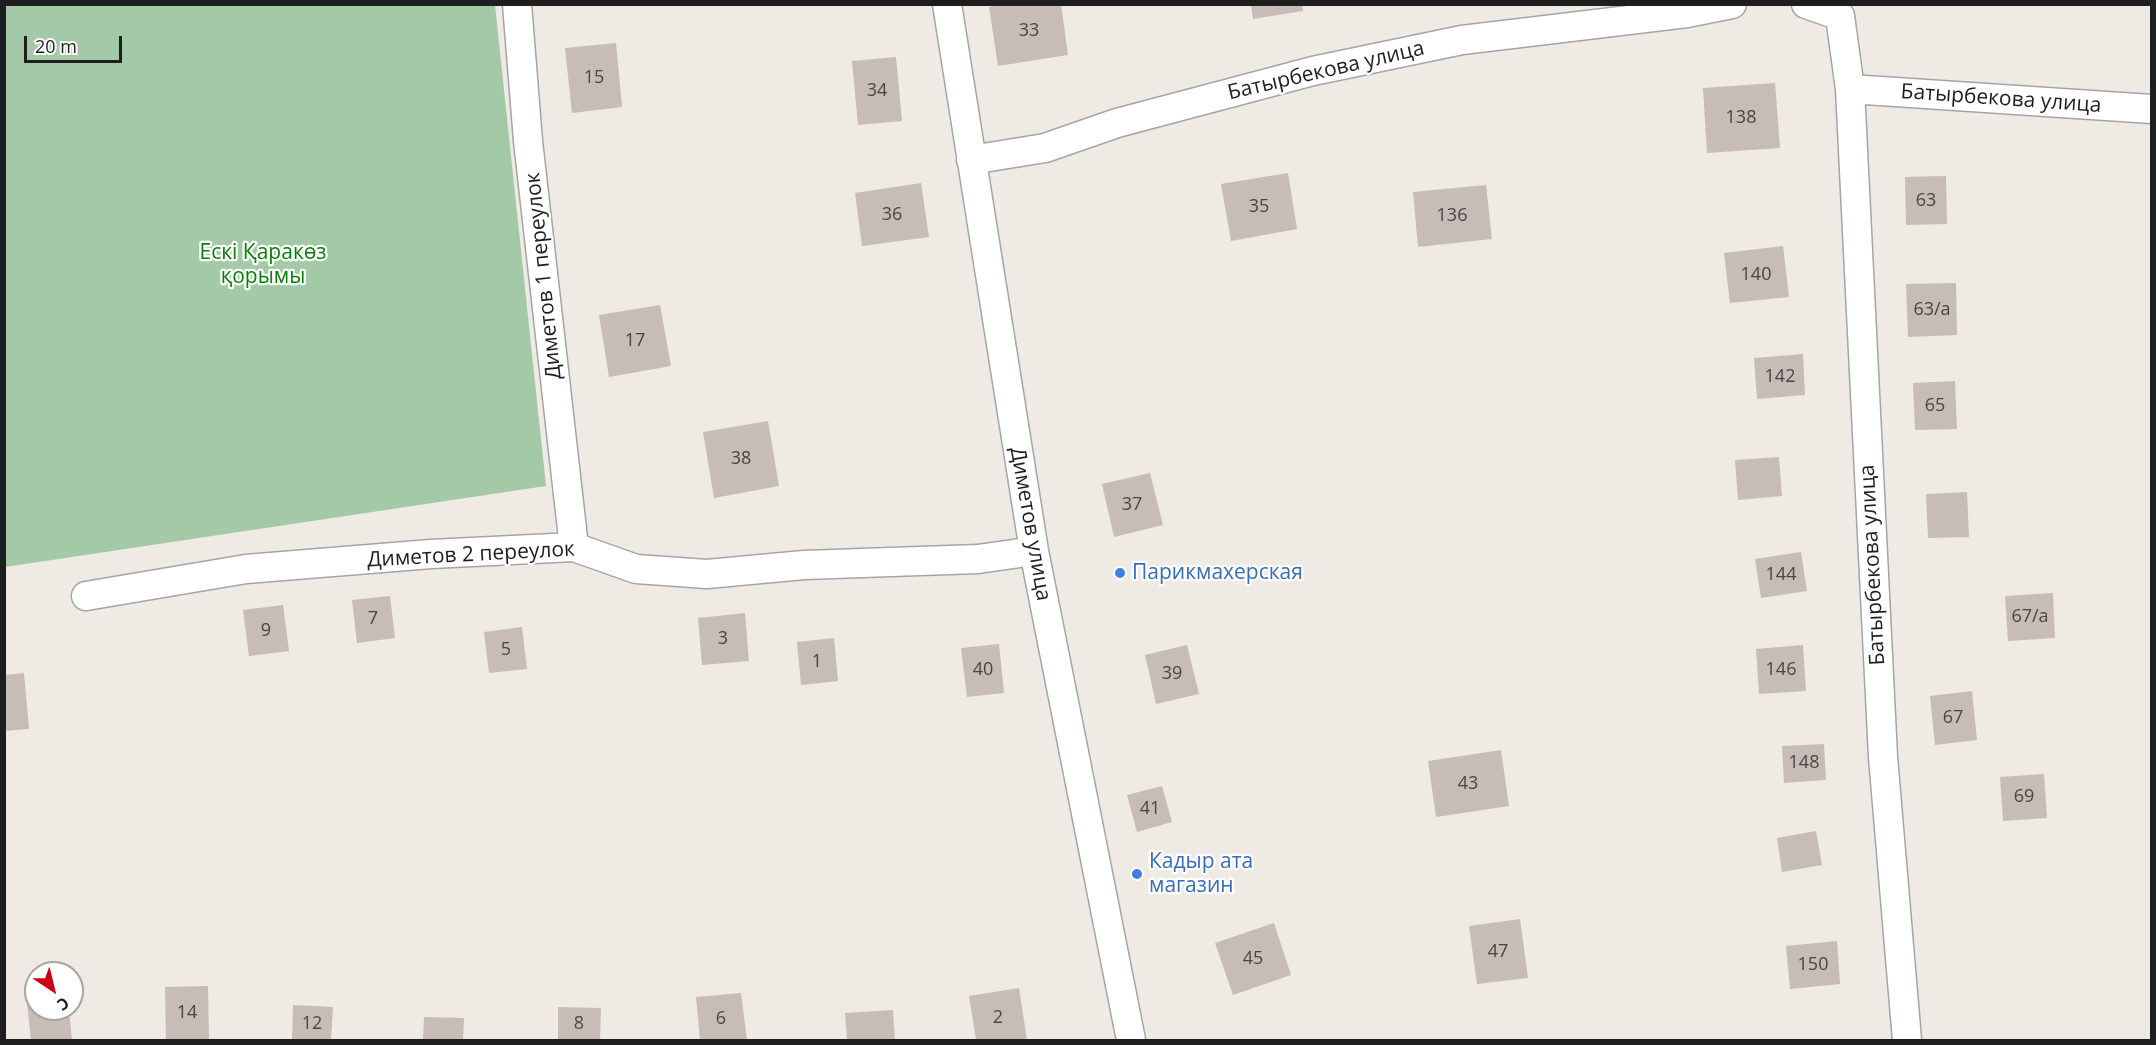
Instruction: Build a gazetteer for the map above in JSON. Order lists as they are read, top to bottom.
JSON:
{
  "streets": {
    "street": [
      "Батырбекова улица",
      "Диметов 1 переулок",
      "Диметов улица",
      "Диметов 2 переулок"
    ]
  },
  "crossings": [
    ["Батырбекова улица", "Диметов улица"],
    ["Диметов 1 переулок", "Диметов 2 переулок"],
    ["Диметов улица", "Диметов 2 переулок"]
  ],
  "parks": ["Ескі Қаракөз қорымы"],
  "places": ["Парикмахерская", "Кадыр ата магазин"],
  "house_numbers": [
    "33",
    "15",
    "34",
    "138",
    "63",
    "35",
    "36",
    "136",
    "140",
    "63/а",
    "17",
    "142",
    "65",
    "38",
    "37",
    "144",
    "67/а",
    "7",
    "9",
    "3",
    "5",
    "1",
    "40",
    "146",
    "39",
    "67",
    "148",
    "43",
    "69",
    "41",
    "47",
    "45",
    "150",
    "14",
    "2",
    "6",
    "12",
    "8"
  ],
  "scale_bar": "20 m",
  "north": "bottom right"
}
